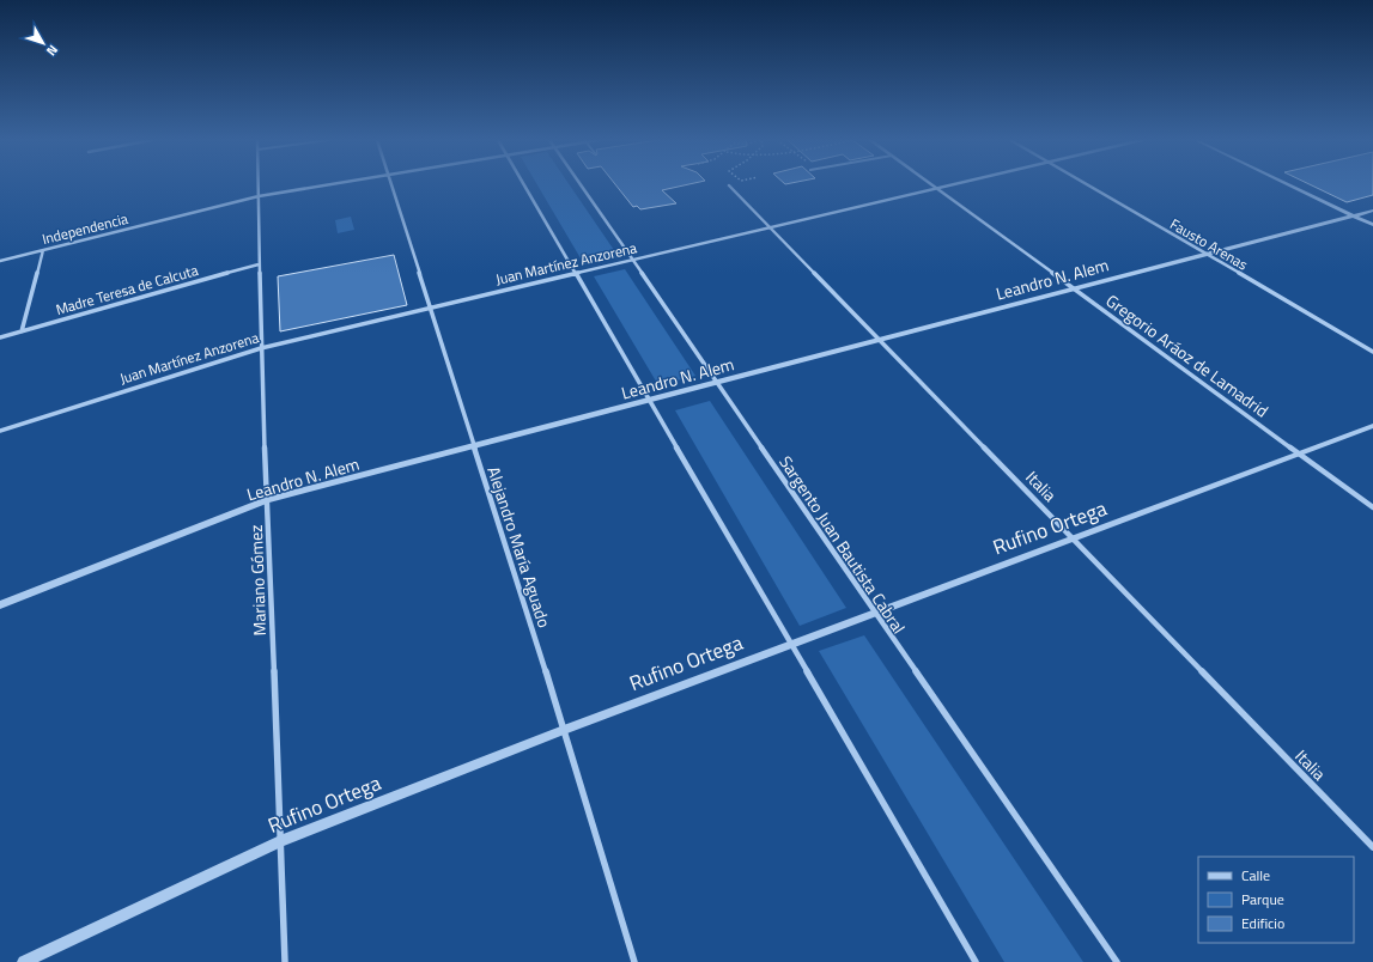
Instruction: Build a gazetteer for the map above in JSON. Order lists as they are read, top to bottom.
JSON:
{
  "streets": {
    "street": [
      "Independencia",
      "Fausto Arenas",
      "Juan Martínez Anzorena",
      "Leandro N. Alem",
      "Madre Teresa de Calcuta",
      "Gregorio Aráoz de Lamadrid",
      "Italia",
      "Rufino Ortega",
      "Sargento Juan Bautista Cabral",
      "Alejandro María Aguado",
      "Mariano Gómez"
    ]
  },
  "crossings": [
    ["Independencia", "Mariano Gómez"],
    ["Fausto Arenas", "Leandro N. Alem"],
    ["Juan Martínez Anzorena", "Gregorio Aráoz de Lamadrid"],
    ["Juan Martínez Anzorena", "Italia"],
    ["Juan Martínez Anzorena", "Sargento Juan Bautista Cabral"],
    ["Juan Martínez Anzorena", "Alejandro María Aguado"],
    ["Juan Martínez Anzorena", "Mariano Gómez"],
    ["Leandro N. Alem", "Gregorio Aráoz de Lamadrid"],
    ["Leandro N. Alem", "Italia"],
    ["Leandro N. Alem", "Sargento Juan Bautista Cabral"],
    ["Leandro N. Alem", "Alejandro María Aguado"],
    ["Leandro N. Alem", "Mariano Gómez"],
    ["Madre Teresa de Calcuta", "Mariano Gómez"],
    ["Gregorio Aráoz de Lamadrid", "Rufino Ortega"],
    ["Italia", "Rufino Ortega"],
    ["Rufino Ortega", "Sargento Juan Bautista Cabral"],
    ["Rufino Ortega", "Alejandro María Aguado"],
    ["Rufino Ortega", "Mariano Gómez"]
  ],
  "legend": ["Calle", "Parque", "Edificio"],
  "north": "bottom right"
}
